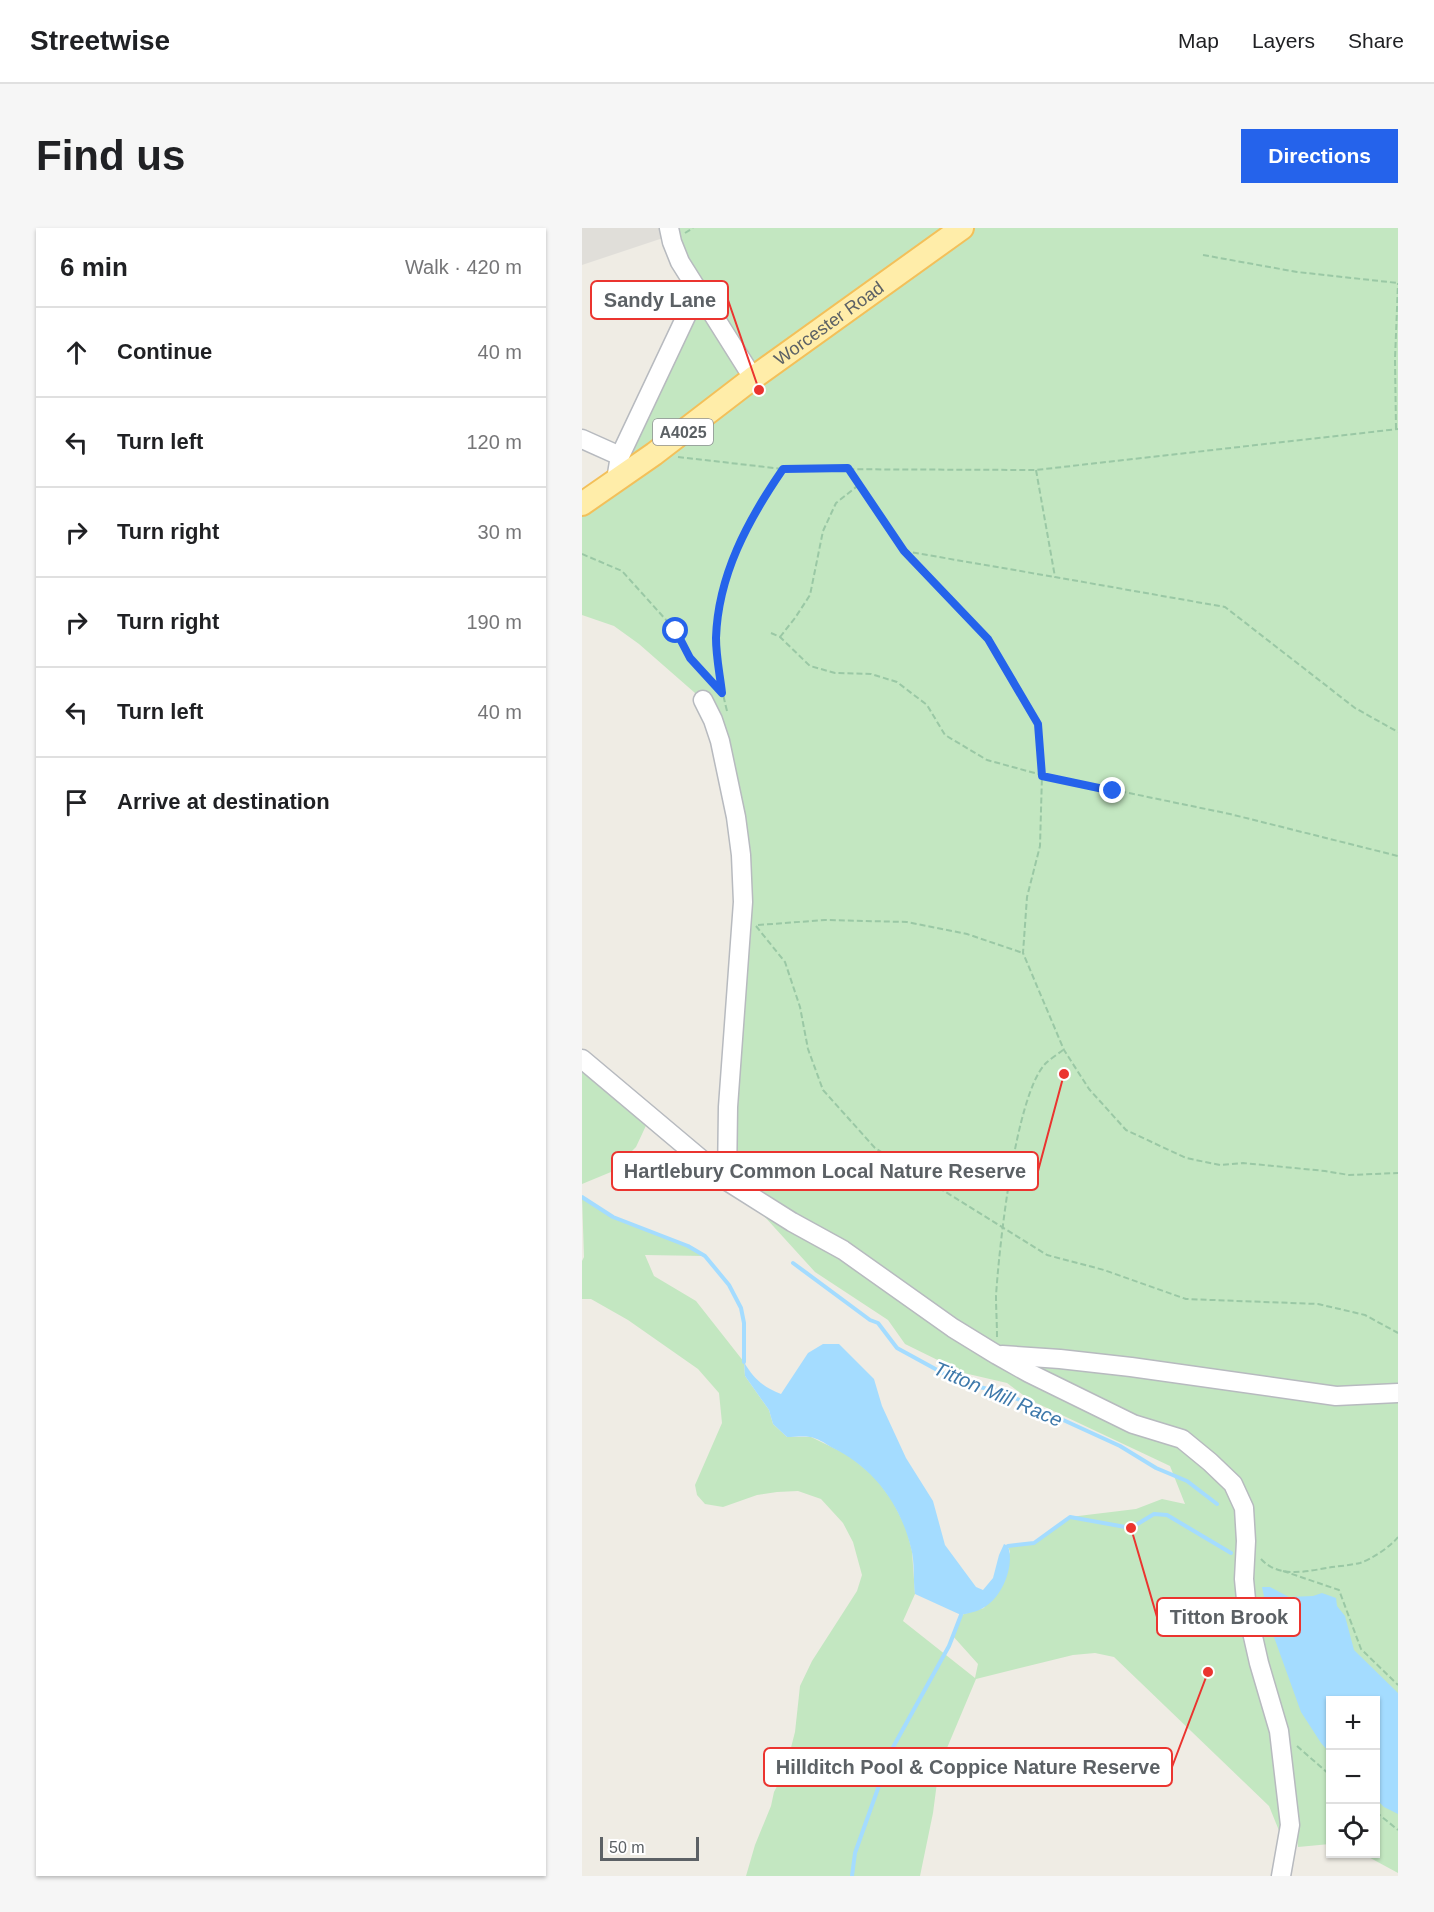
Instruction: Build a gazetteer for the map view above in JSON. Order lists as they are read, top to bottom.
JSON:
{
  "streets": {
    "main road": ["Worcester Road", "A4025"]
  },
  "water": ["Titton Mill Race"],
  "places": [
    "Sandy Lane",
    "Hartlebury Common Local Nature Reserve",
    "Titton Brook",
    "Hillditch Pool & Coppice Nature Reserve"
  ],
  "scale_bar": "50 m",
  "page": {
    "header": "Streetwise",
    "nav": ["Map", "Layers", "Share"],
    "buttons": "Directions",
    "title": "Find us",
    "heading": ["6 min", "Walk · 420 m"],
    "list": [
      ["Continue", "40 m"],
      ["Turn left", "120 m"],
      ["Turn right", "30 m"],
      ["Turn right", "190 m"],
      ["Turn left", "40 m"],
      "Arrive at destination"
    ],
    "map_buttons": ["+", "−"],
    "scale": "50 m"
  }
}
